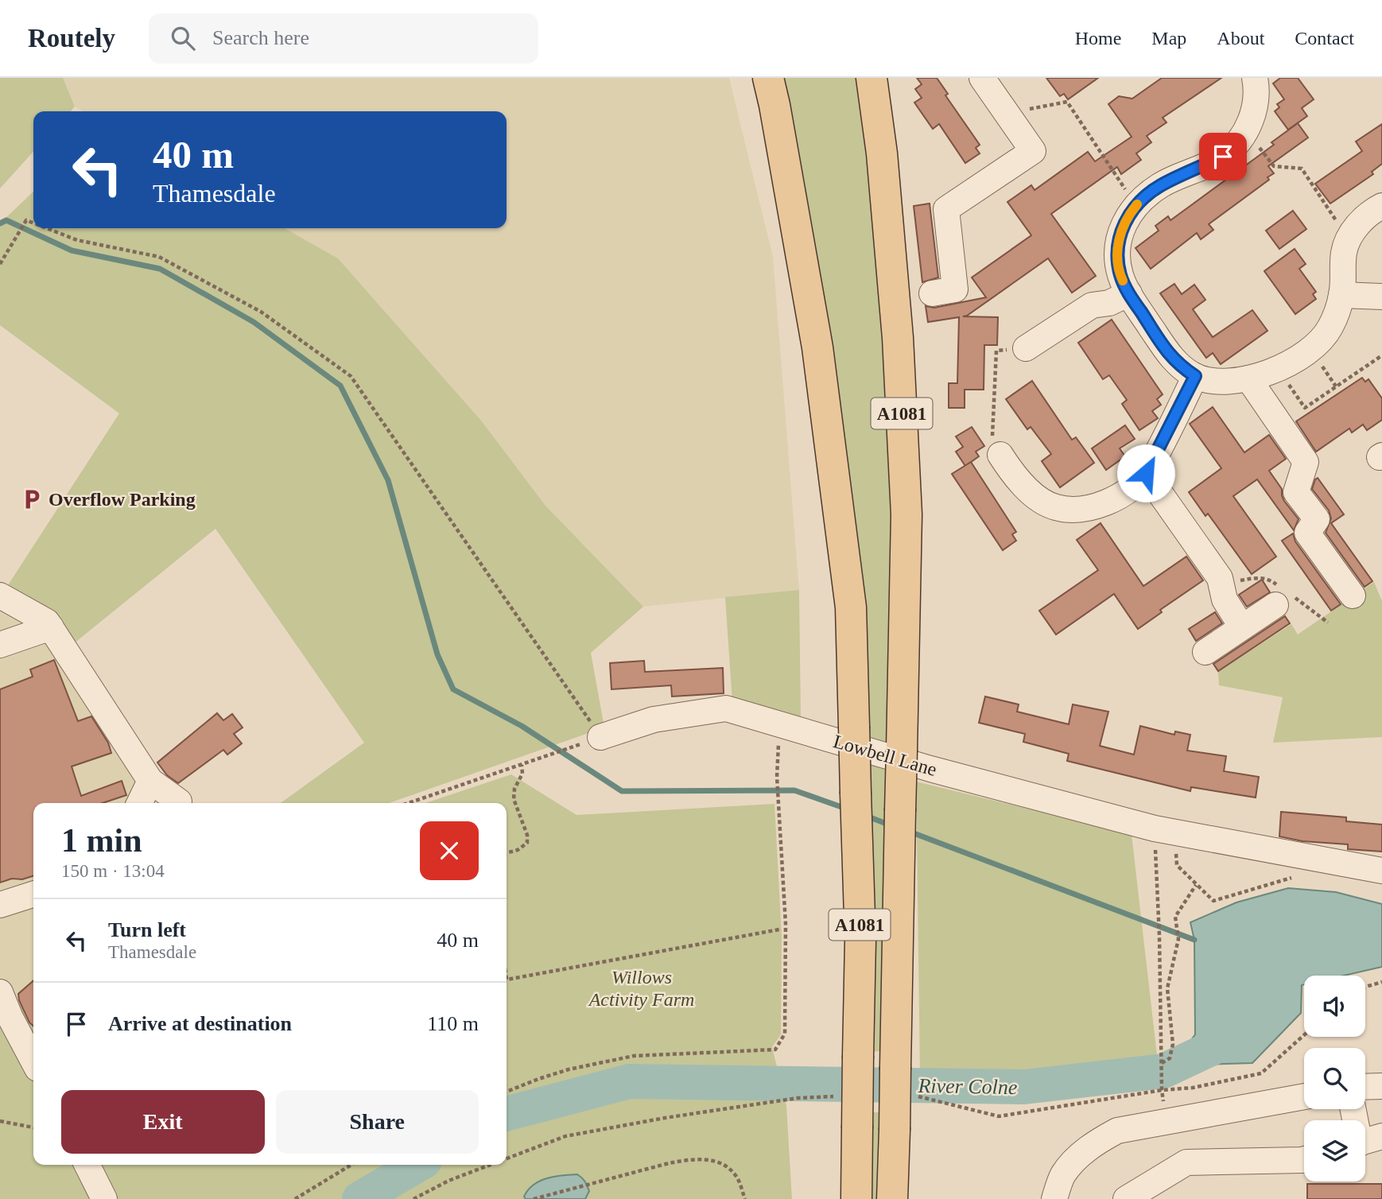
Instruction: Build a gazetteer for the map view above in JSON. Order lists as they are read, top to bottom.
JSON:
{
  "streets": {
    "main road": ["A1081"],
    "street": ["Lowbell Lane"]
  },
  "water": ["River Colne"],
  "parks": ["Willows Activity Farm"],
  "places": {
    "parking": ["Overflow Parking"]
  },
  "page": {
    "header": "Routely",
    "search": "Search here",
    "nav": [
      "Home",
      "Map",
      "About",
      "Contact"
    ],
    "turn": ["40 m", "Thamesdale"],
    "heading": ["1 min", "150 m · 13:04"],
    "list": [
      {
        "name": "Turn left",
        "note": "Thamesdale",
        "value": "40 m"
      },
      {
        "name": "Arrive at destination",
        "value": "110 m"
      }
    ],
    "buttons": ["Exit", "Share"]
  }
}
